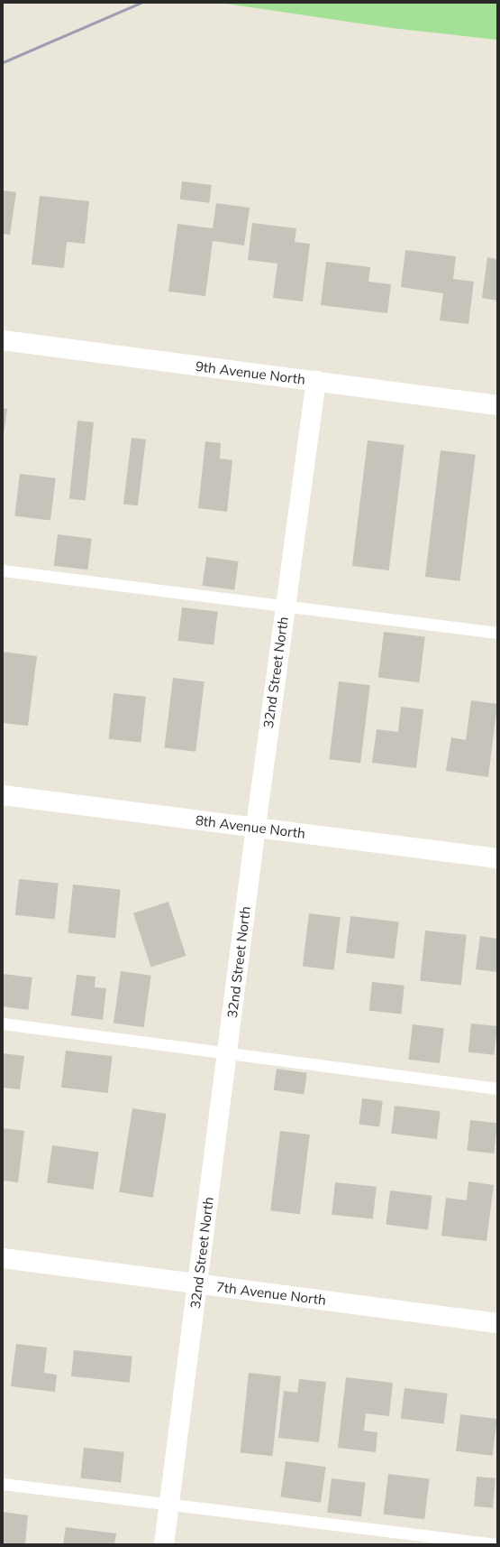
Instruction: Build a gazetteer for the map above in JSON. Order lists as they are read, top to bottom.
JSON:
{
  "streets": {
    "street": [
      "9th Avenue North",
      "32nd Street North",
      "8th Avenue North",
      "7th Avenue North"
    ]
  },
  "crossings": [
    ["9th Avenue North", "32nd Street North"],
    ["32nd Street North", "8th Avenue North"],
    ["32nd Street North", "7th Avenue North"]
  ]
}
